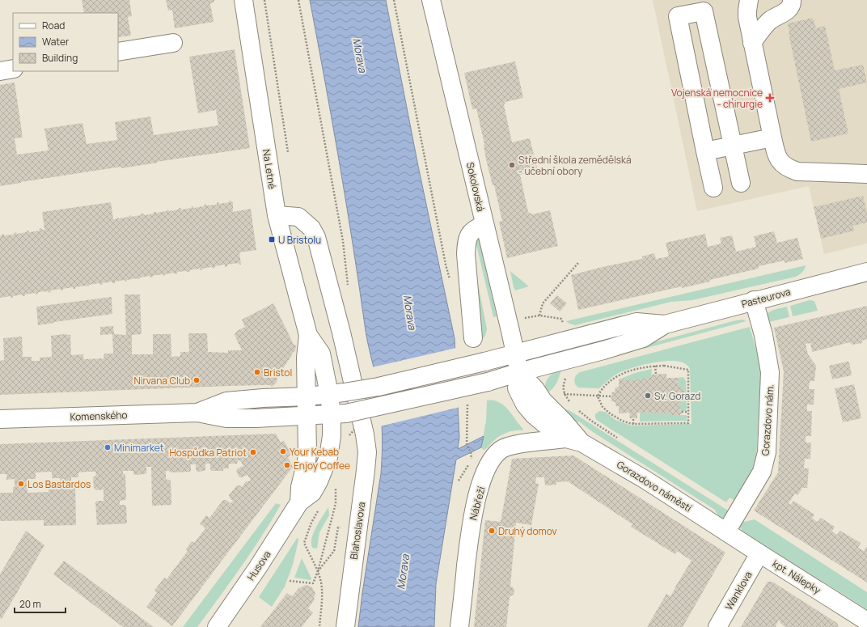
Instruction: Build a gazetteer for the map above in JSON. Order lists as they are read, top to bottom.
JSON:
{
  "streets": {
    "street": [
      "Na Letné",
      "Sokolovská",
      "Pasteurova",
      "Komenského",
      "Gorazdovo nám.",
      "Gorazdovo náměstí",
      "Nábřeží",
      "Blahoslavova",
      "Husova",
      "kpt. Nálepky",
      "Wanklova"
    ]
  },
  "crossings": [
    ["Na Letné", "Komenského"],
    ["Na Letné", "Blahoslavova"],
    ["Na Letné", "Husova"],
    ["Sokolovská", "Komenského"],
    ["Sokolovská", "Gorazdovo náměstí"],
    ["Pasteurova", "Komenského"],
    ["Pasteurova", "Gorazdovo nám."],
    ["Komenského", "Gorazdovo náměstí"],
    ["Komenského", "Husova"],
    ["Gorazdovo nám.", "Gorazdovo náměstí"],
    ["Gorazdovo nám.", "kpt. Nálepky"],
    ["Gorazdovo náměstí", "Nábřeží"],
    ["Gorazdovo náměstí", "kpt. Nálepky"],
    ["kpt. Nálepky", "Wanklova"]
  ],
  "water": ["Morava"],
  "places": {
    "health": ["Vojenská nemocnice - chirurgie"],
    "other": [
      "Střední škola zemědělská - učební obory",
      "Bristol",
      "Nirvana Club",
      "Sv. Gorazd",
      "Minimarket",
      "Your Kebab",
      "Hospůdka Patriot",
      "Enjoy Coffee",
      "Los Bastardos",
      "Druhý domov"
    ],
    "transit": ["U Bristolu"]
  },
  "legend": ["Road", "Water", "Building"],
  "scale_bar": "20 m"
}
